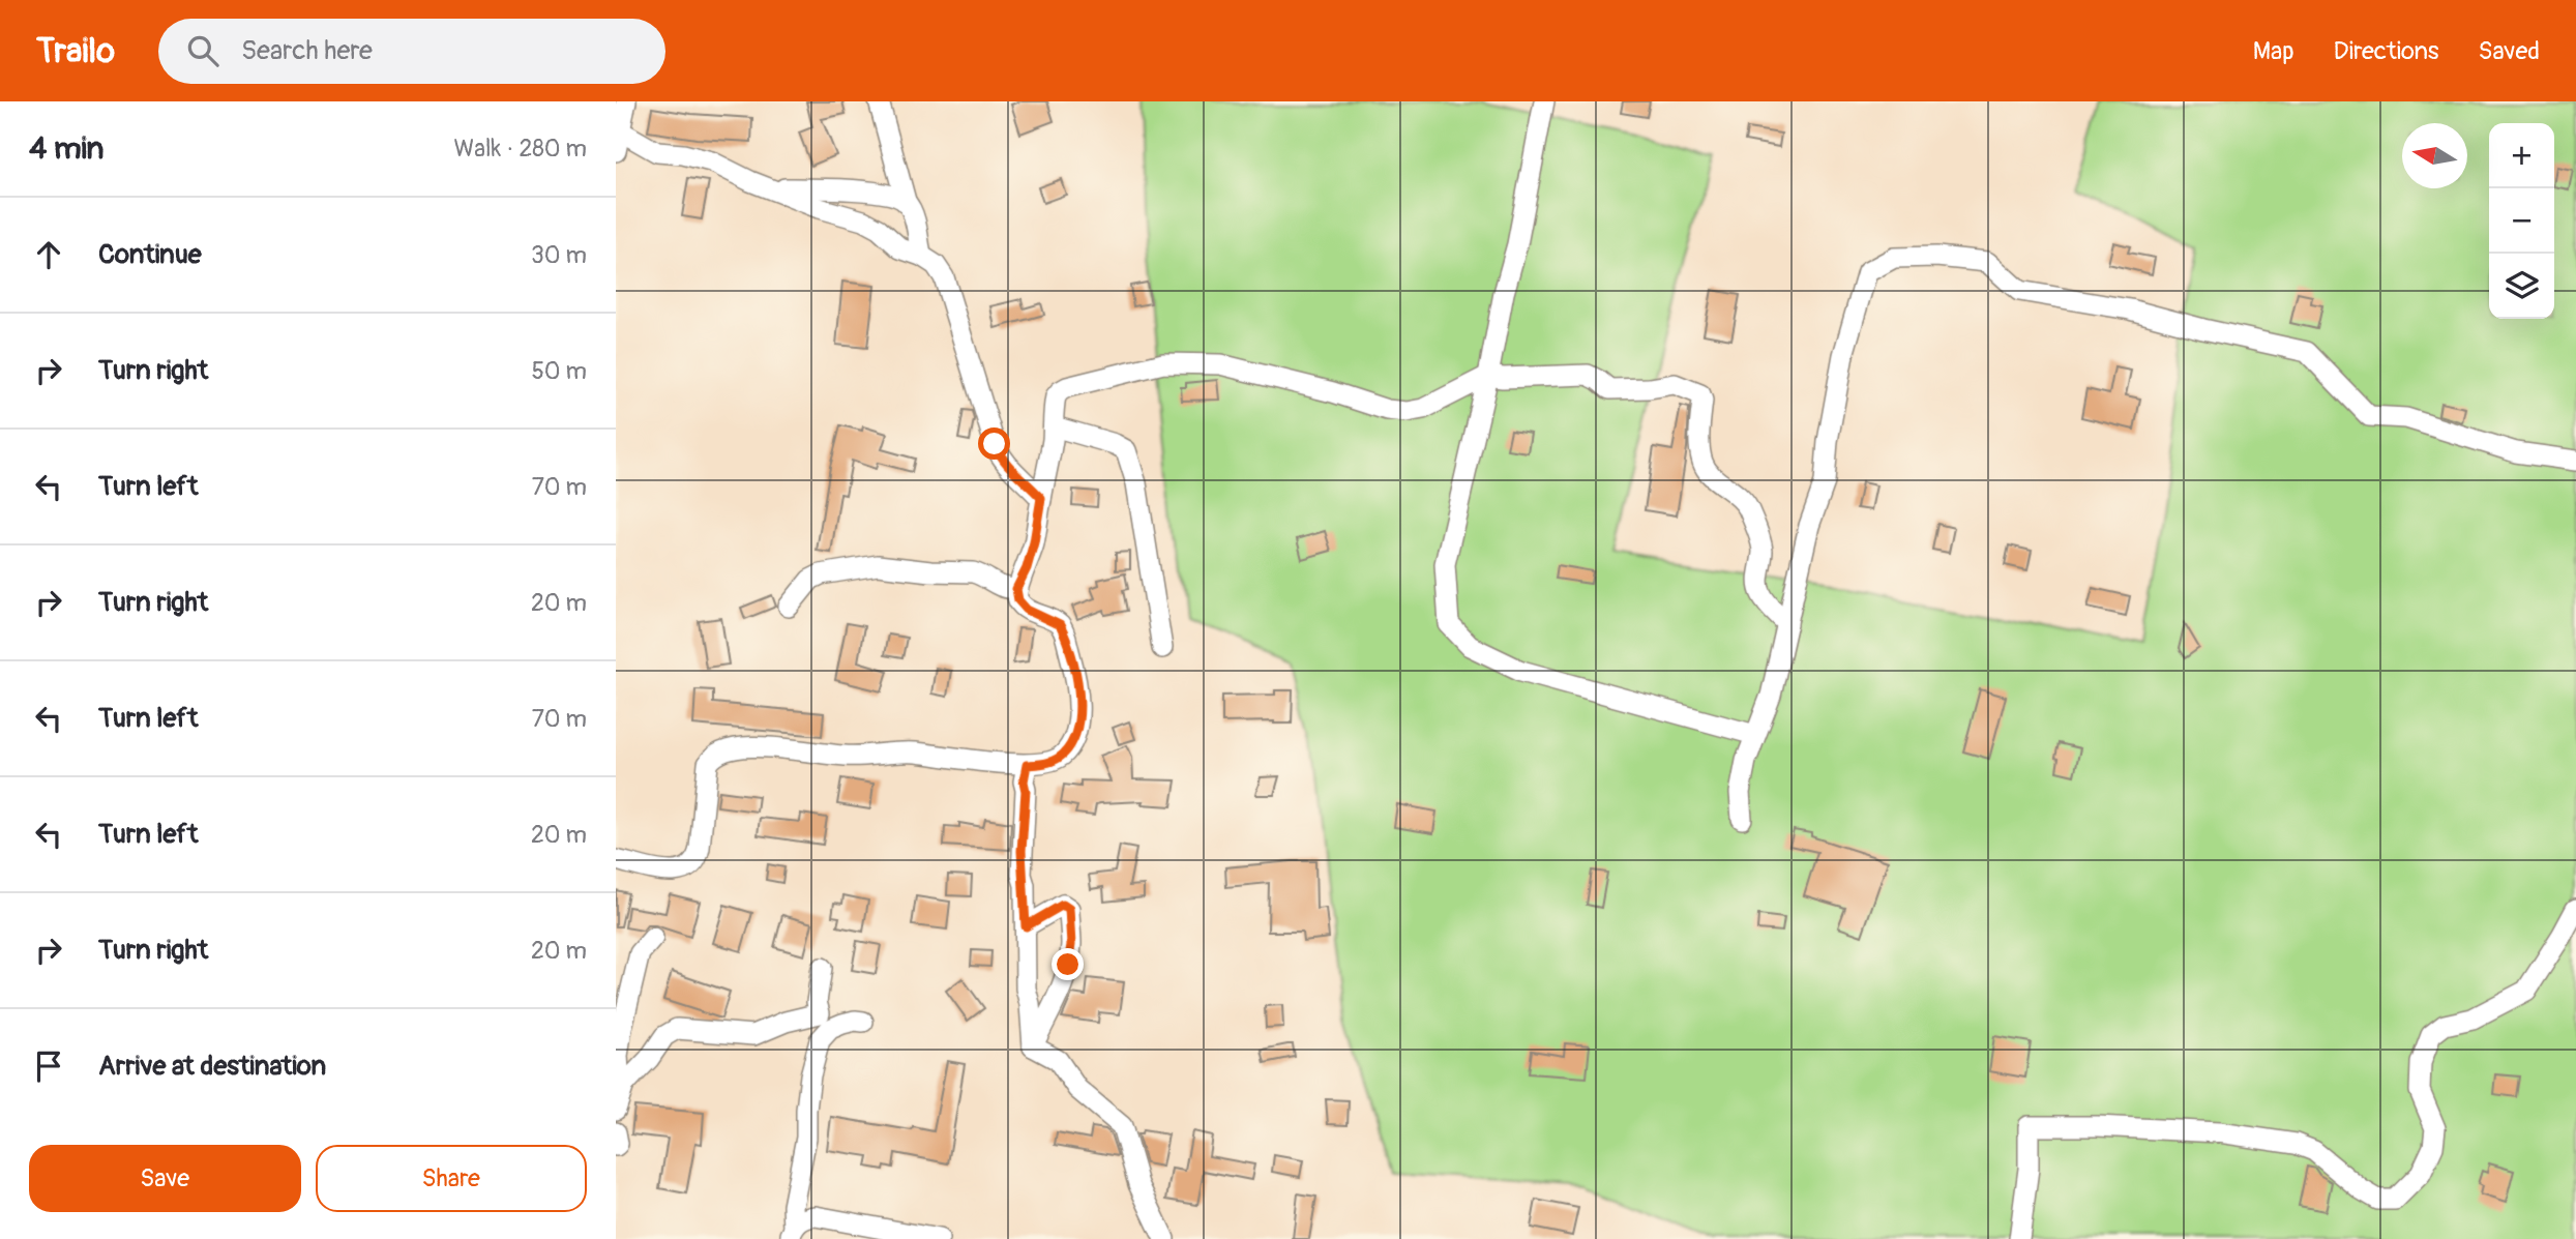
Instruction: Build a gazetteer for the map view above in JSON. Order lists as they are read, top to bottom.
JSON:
{
  "north": "left",
  "page": {
    "header": "Trailo",
    "search": "Search here",
    "nav": ["Map", "Directions", "Saved"],
    "heading": ["4 min", "Walk · 280 m"],
    "map_buttons": ["+", "−"],
    "list": [
      ["Continue", "30 m"],
      ["Turn right", "50 m"],
      ["Turn left", "70 m"],
      ["Turn right", "20 m"],
      ["Turn left", "70 m"],
      ["Turn left", "20 m"],
      ["Turn right", "20 m"],
      "Arrive at destination"
    ],
    "buttons": ["Save", "Share"]
  }
}
